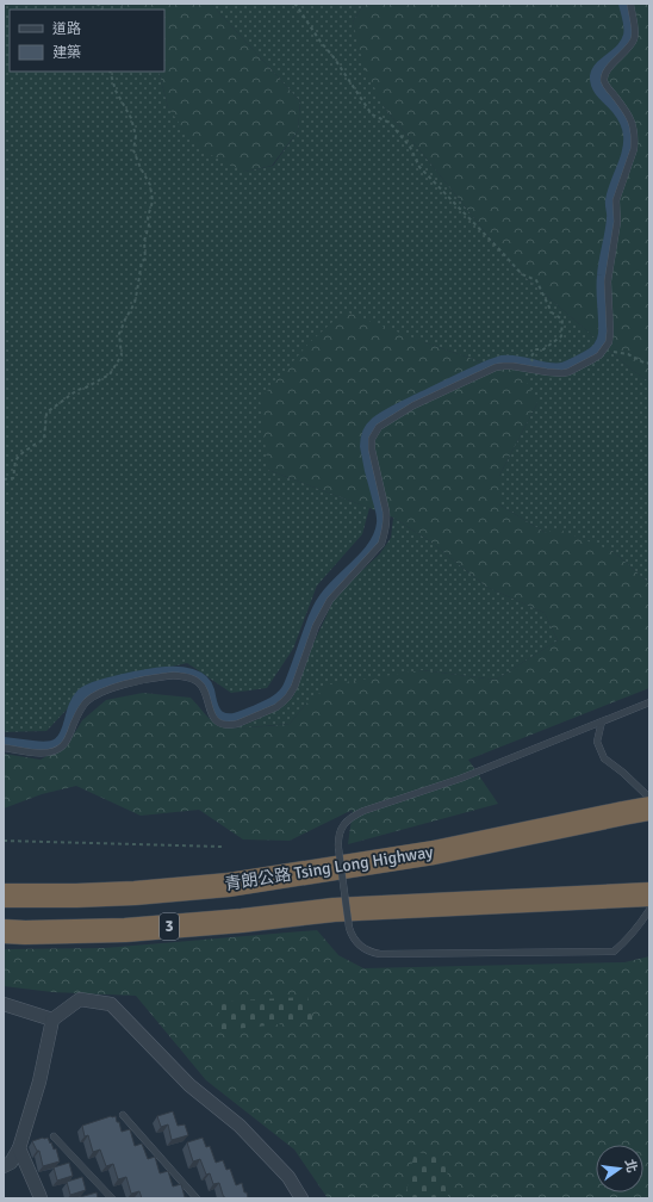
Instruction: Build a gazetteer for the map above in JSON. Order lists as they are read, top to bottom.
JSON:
{
  "streets": {
    "highway": ["青朗公路 Tsing Long Highway", "3"]
  },
  "legend": ["道路", "建築"],
  "north": "right"
}
